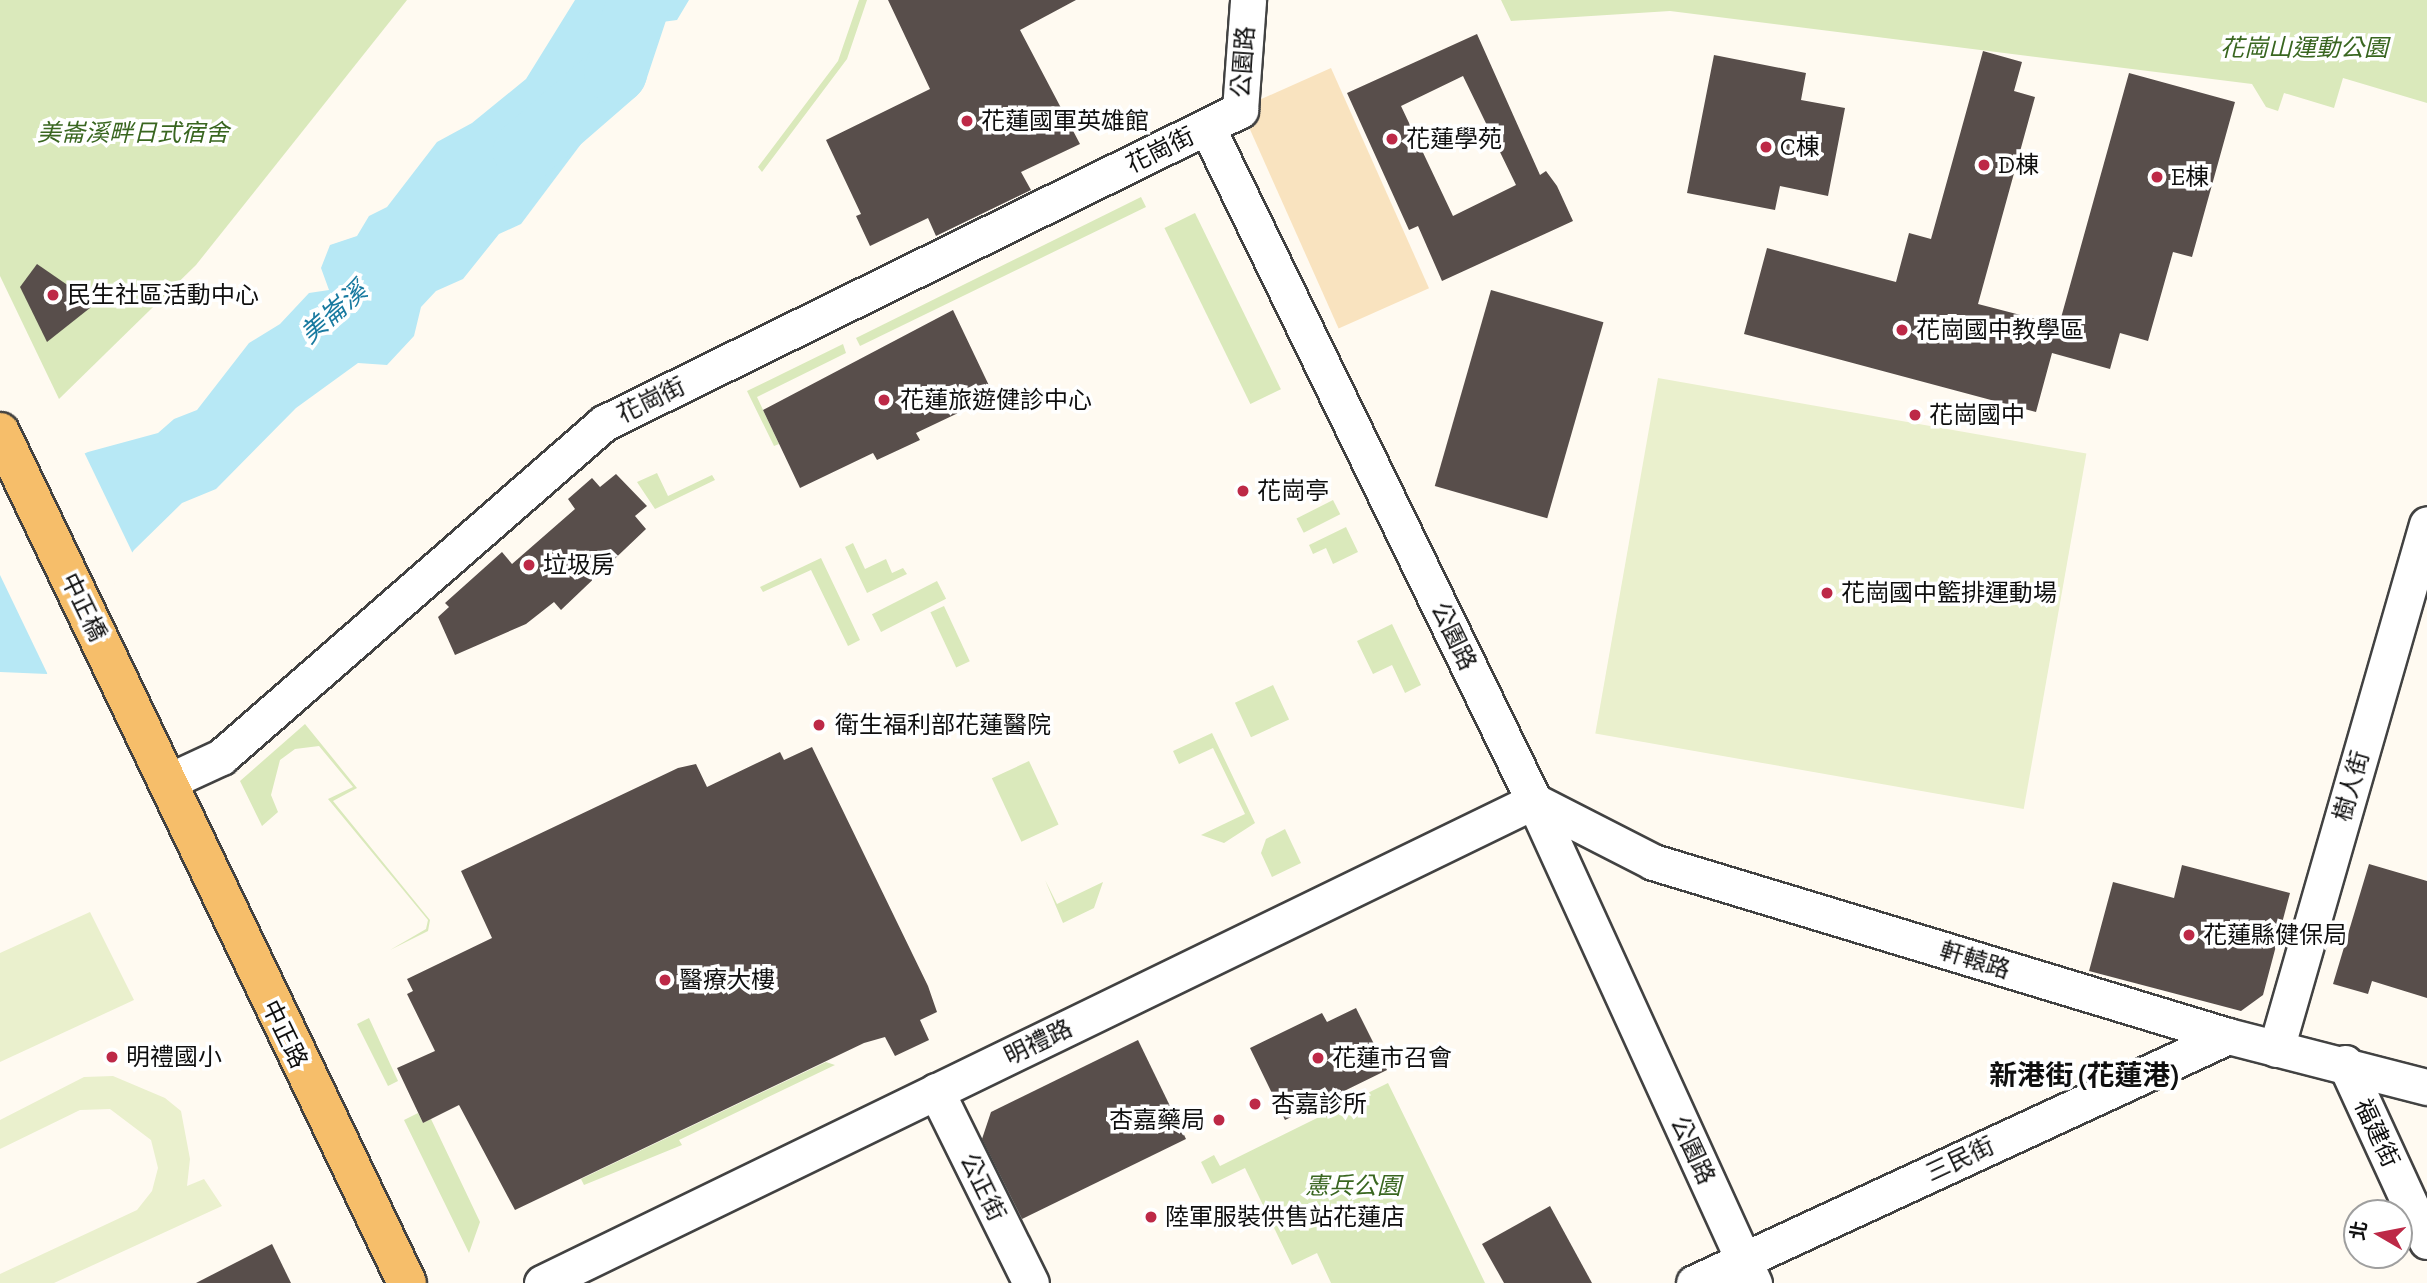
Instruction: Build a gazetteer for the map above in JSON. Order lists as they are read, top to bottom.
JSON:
{
  "streets": {
    "main road": ["中正橋", "中正路"],
    "street": [
      "公園路",
      "花崗街",
      "樹人街",
      "軒轅路",
      "明禮路",
      "福建街",
      "三民街",
      "公正街"
    ]
  },
  "crossings": [
    ["公園路", "花崗街"],
    ["公園路", "軒轅路"],
    ["公園路", "明禮路"],
    ["公園路", "三民街"],
    ["花崗街", "中正橋"],
    ["花崗街", "中正路"],
    ["中正橋", "中正路"],
    ["樹人街", "軒轅路"],
    ["軒轅路", "明禮路"],
    ["軒轅路", "福建街"],
    ["軒轅路", "三民街"],
    ["明禮路", "公正街"]
  ],
  "districts": ["新港街 (花蓮港)"],
  "water": ["美崙溪"],
  "parks": ["花崗山運動公園", "美崙溪畔日式宿舍", "憲兵公園"],
  "places": [
    "花蓮國軍英雄館",
    "花蓮學苑",
    "C棟",
    "D棟",
    "E棟",
    "民生社區活動中心",
    "花崗國中教學區",
    "花蓮旅遊健診中心",
    "花崗國中",
    "花崗亭",
    "垃圾房",
    "花崗國中籃排運動場",
    "衛生福利部花蓮醫院",
    "花蓮縣健保局",
    "醫療大樓",
    "明禮國小",
    "花蓮市召會",
    "杏嘉診所",
    "杏嘉藥局",
    "陸軍服裝供售站花蓮店"
  ],
  "north": "left"
}
